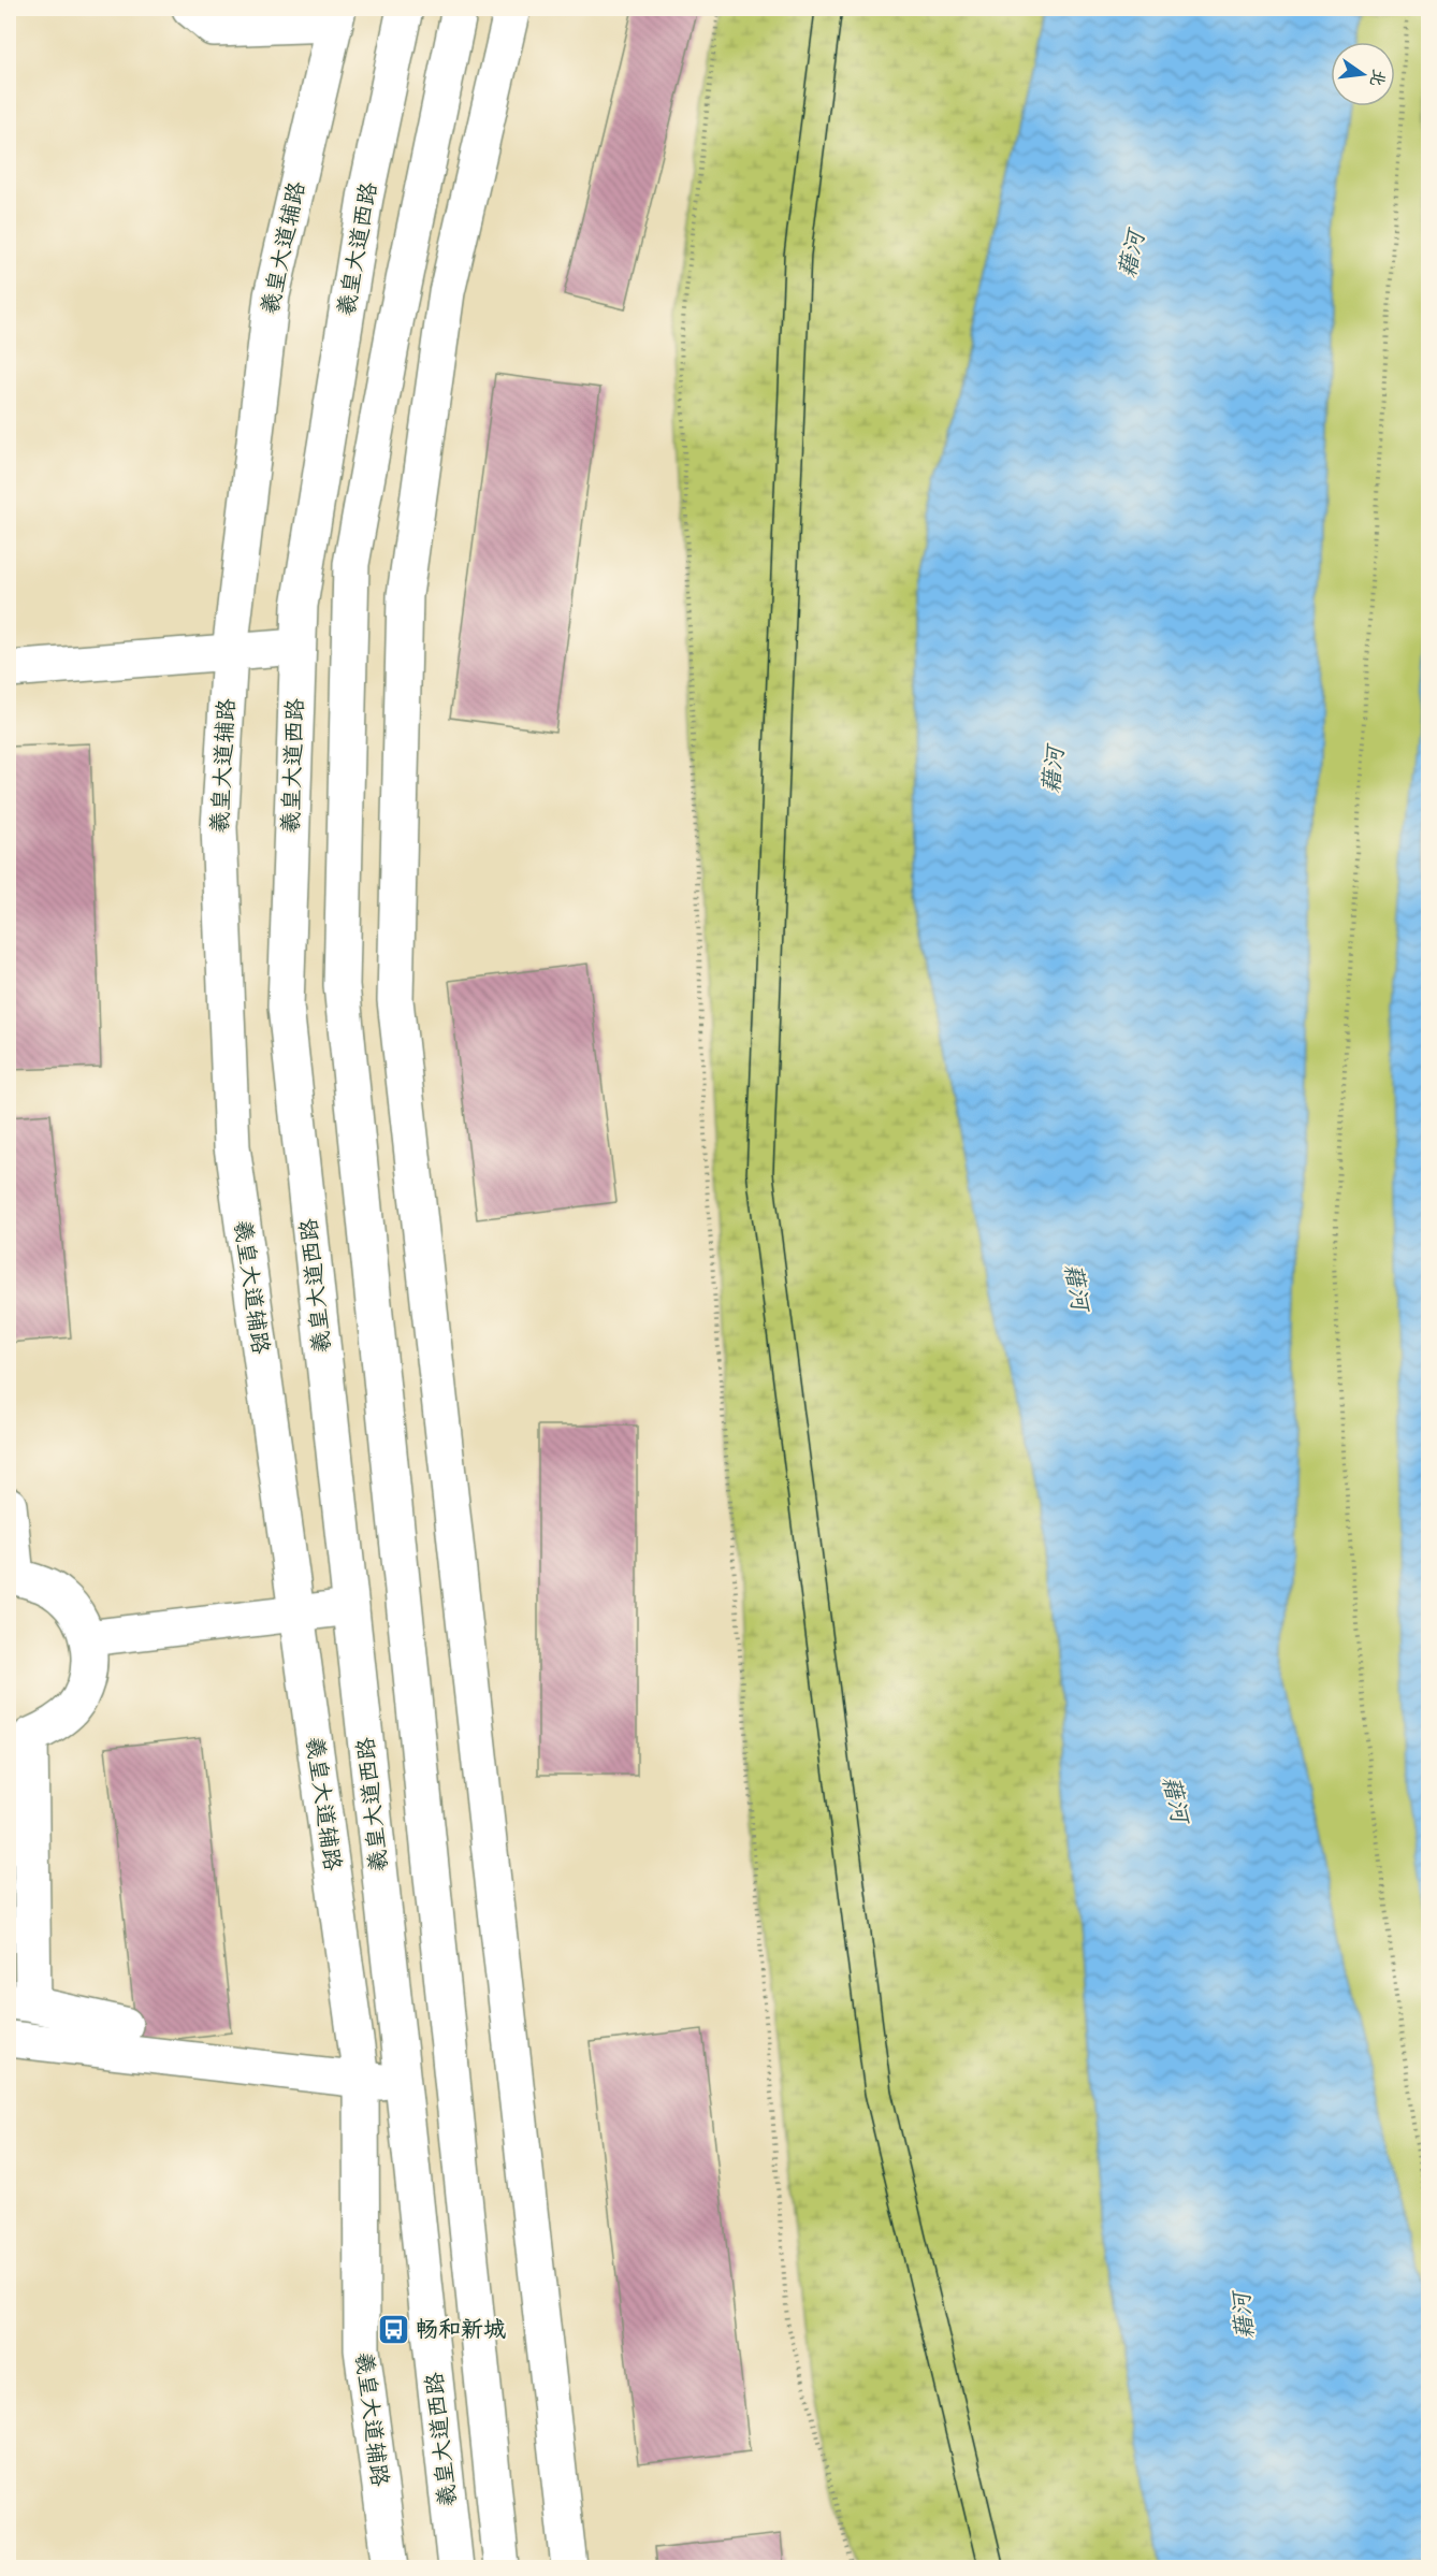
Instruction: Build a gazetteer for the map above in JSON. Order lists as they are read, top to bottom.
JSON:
{
  "streets": {
    "main road": ["羲皇大道辅路", "羲皇大道西路"]
  },
  "water": ["藉河"],
  "places": {
    "bus stop": ["畅和新城"]
  },
  "north": "right"
}
